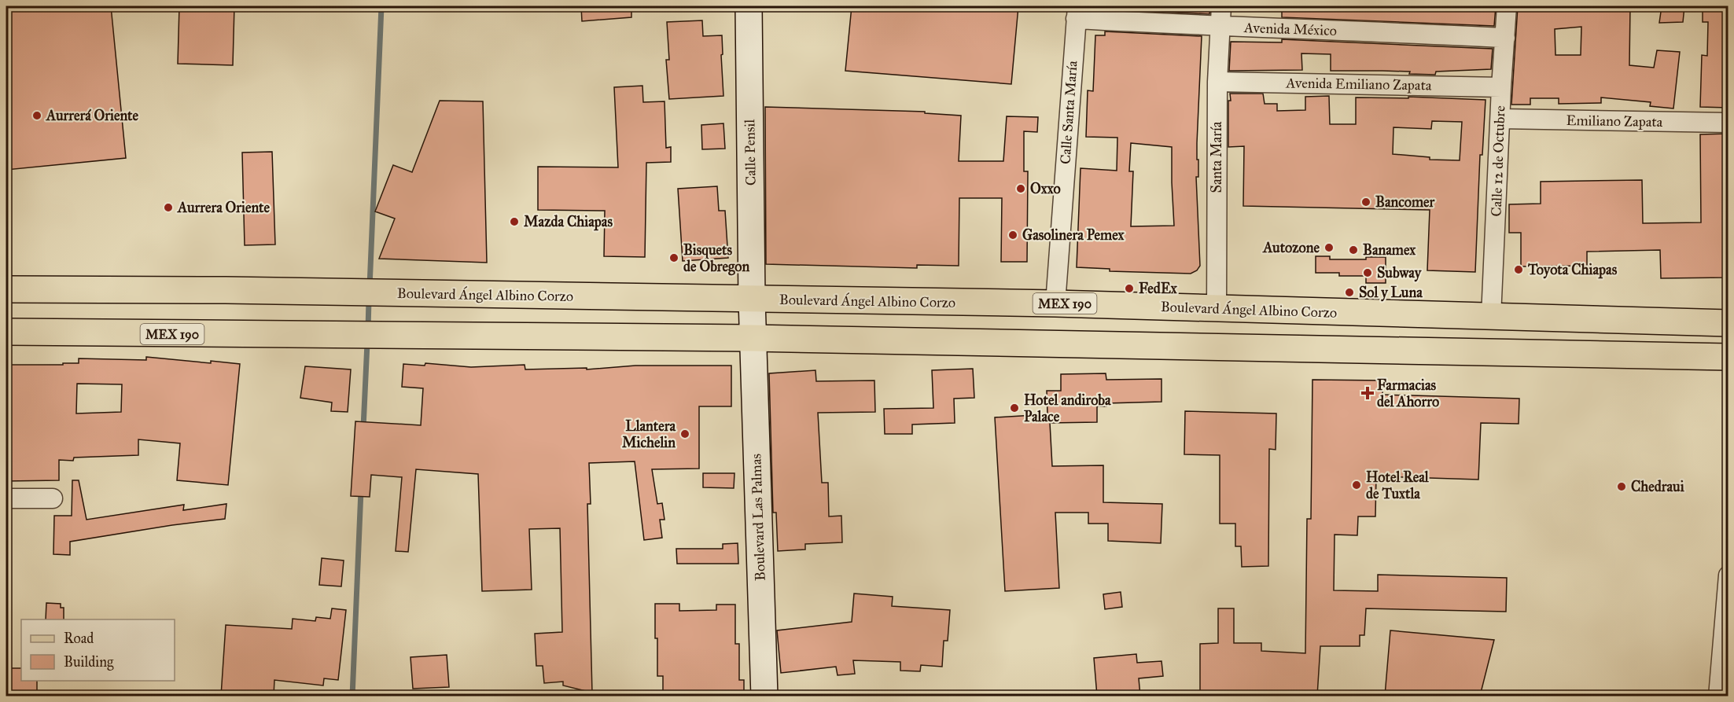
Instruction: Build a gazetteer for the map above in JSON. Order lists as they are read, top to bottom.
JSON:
{
  "streets": {
    "main road": [
      "Calle Pensil",
      "Boulevard Ángel Albino Corzo",
      "MEX 190",
      "Boulevard Las Palmas"
    ],
    "street": [
      "Avenida México",
      "Avenida Emiliano Zapata",
      "Calle Santa María",
      "Emiliano Zapata",
      "Santa María",
      "Calle 12 de Octubre"
    ]
  },
  "crossings": [
    ["Avenida México", "Calle Santa María"],
    ["Avenida México", "Santa María"],
    ["Avenida México", "Calle 12 de Octubre"],
    ["Avenida Emiliano Zapata", "Santa María"],
    ["Avenida Emiliano Zapata", "Calle 12 de Octubre"],
    ["Calle Santa María", "Boulevard Ángel Albino Corzo"],
    ["Emiliano Zapata", "Calle 12 de Octubre"],
    ["Calle Pensil", "Boulevard Ángel Albino Corzo"],
    ["Calle Pensil", "MEX 190"],
    ["Calle Pensil", "Boulevard Las Palmas"],
    ["Santa María", "Boulevard Ángel Albino Corzo"],
    ["Calle 12 de Octubre", "Boulevard Ángel Albino Corzo"],
    ["MEX 190", "Boulevard Las Palmas"]
  ],
  "places": {
    "other": [
      "Aurrerá Oriente",
      "Oxxo",
      "Bancomer",
      "Aurrera Oriente",
      "Mazda Chiapas",
      "Gasolinera Pemex",
      "Autozone",
      "Banamex",
      "Bisquets de Obregon",
      "Toyota Chiapas",
      "Subway",
      "FedEx",
      "Sol y Luna",
      "Hotel andiroba Palace",
      "Llantera Michelin",
      "Hotel Real de Tuxtla",
      "Chedraui"
    ],
    "health": ["Farmacias del Ahorro"]
  },
  "legend": ["Road", "Building"]
}
